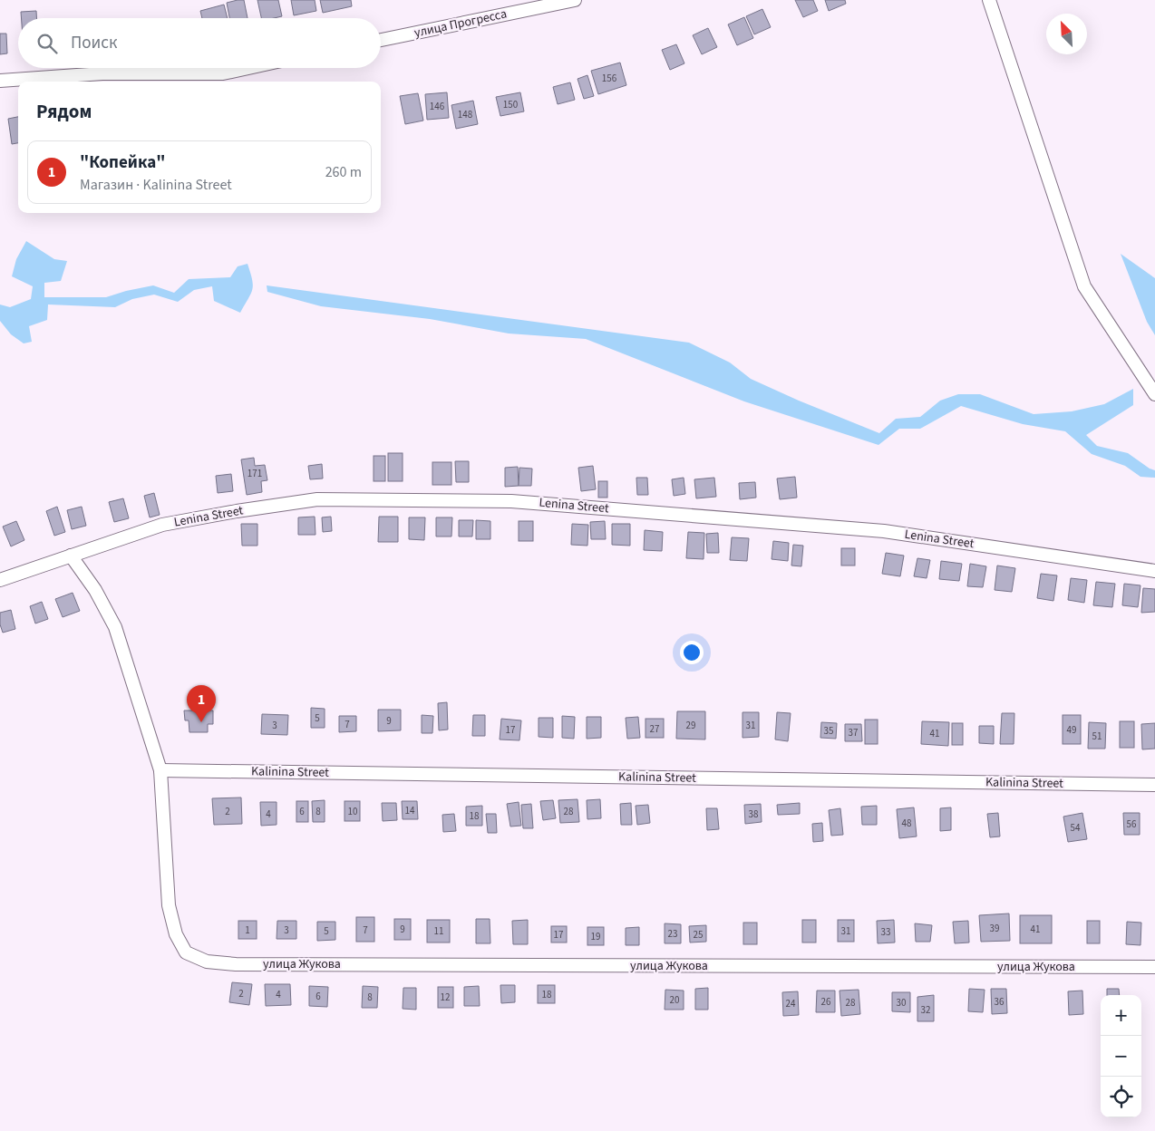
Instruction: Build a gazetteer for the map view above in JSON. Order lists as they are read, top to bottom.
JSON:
{
  "streets": {
    "street": [
      "улица Прогресса",
      "Lenina Street",
      "Kalinina Street",
      "улица Жукова"
    ]
  },
  "crossings": [
    ["Kalinina Street", "улица Жукова"]
  ],
  "house_numbers": [
    "156",
    "150",
    "146",
    "148",
    "171",
    "5",
    "9",
    "7",
    "3",
    "29",
    "31",
    "27",
    "17",
    "49",
    "35",
    "37",
    "41",
    "51",
    "14",
    "2",
    "6",
    "8",
    "10",
    "28",
    "4",
    "38",
    "18",
    "48",
    "56",
    "54",
    "39",
    "9",
    "41",
    "1",
    "3",
    "7",
    "5",
    "11",
    "31",
    "33",
    "23",
    "17",
    "25",
    "19",
    "2",
    "4",
    "18",
    "6",
    "8",
    "12",
    "20",
    "26",
    "36",
    "28",
    "30",
    "24",
    "32"
  ],
  "north": "top left",
  "page": {
    "search": "Поиск",
    "heading": "Рядом",
    "list": [
      {
        "mark": "1",
        "name": "\"Копейка\"",
        "note": "Магазин · Kalinina Street",
        "value": "260 m"
      }
    ],
    "pins": "1",
    "map_buttons": ["+", "−"]
  }
}
